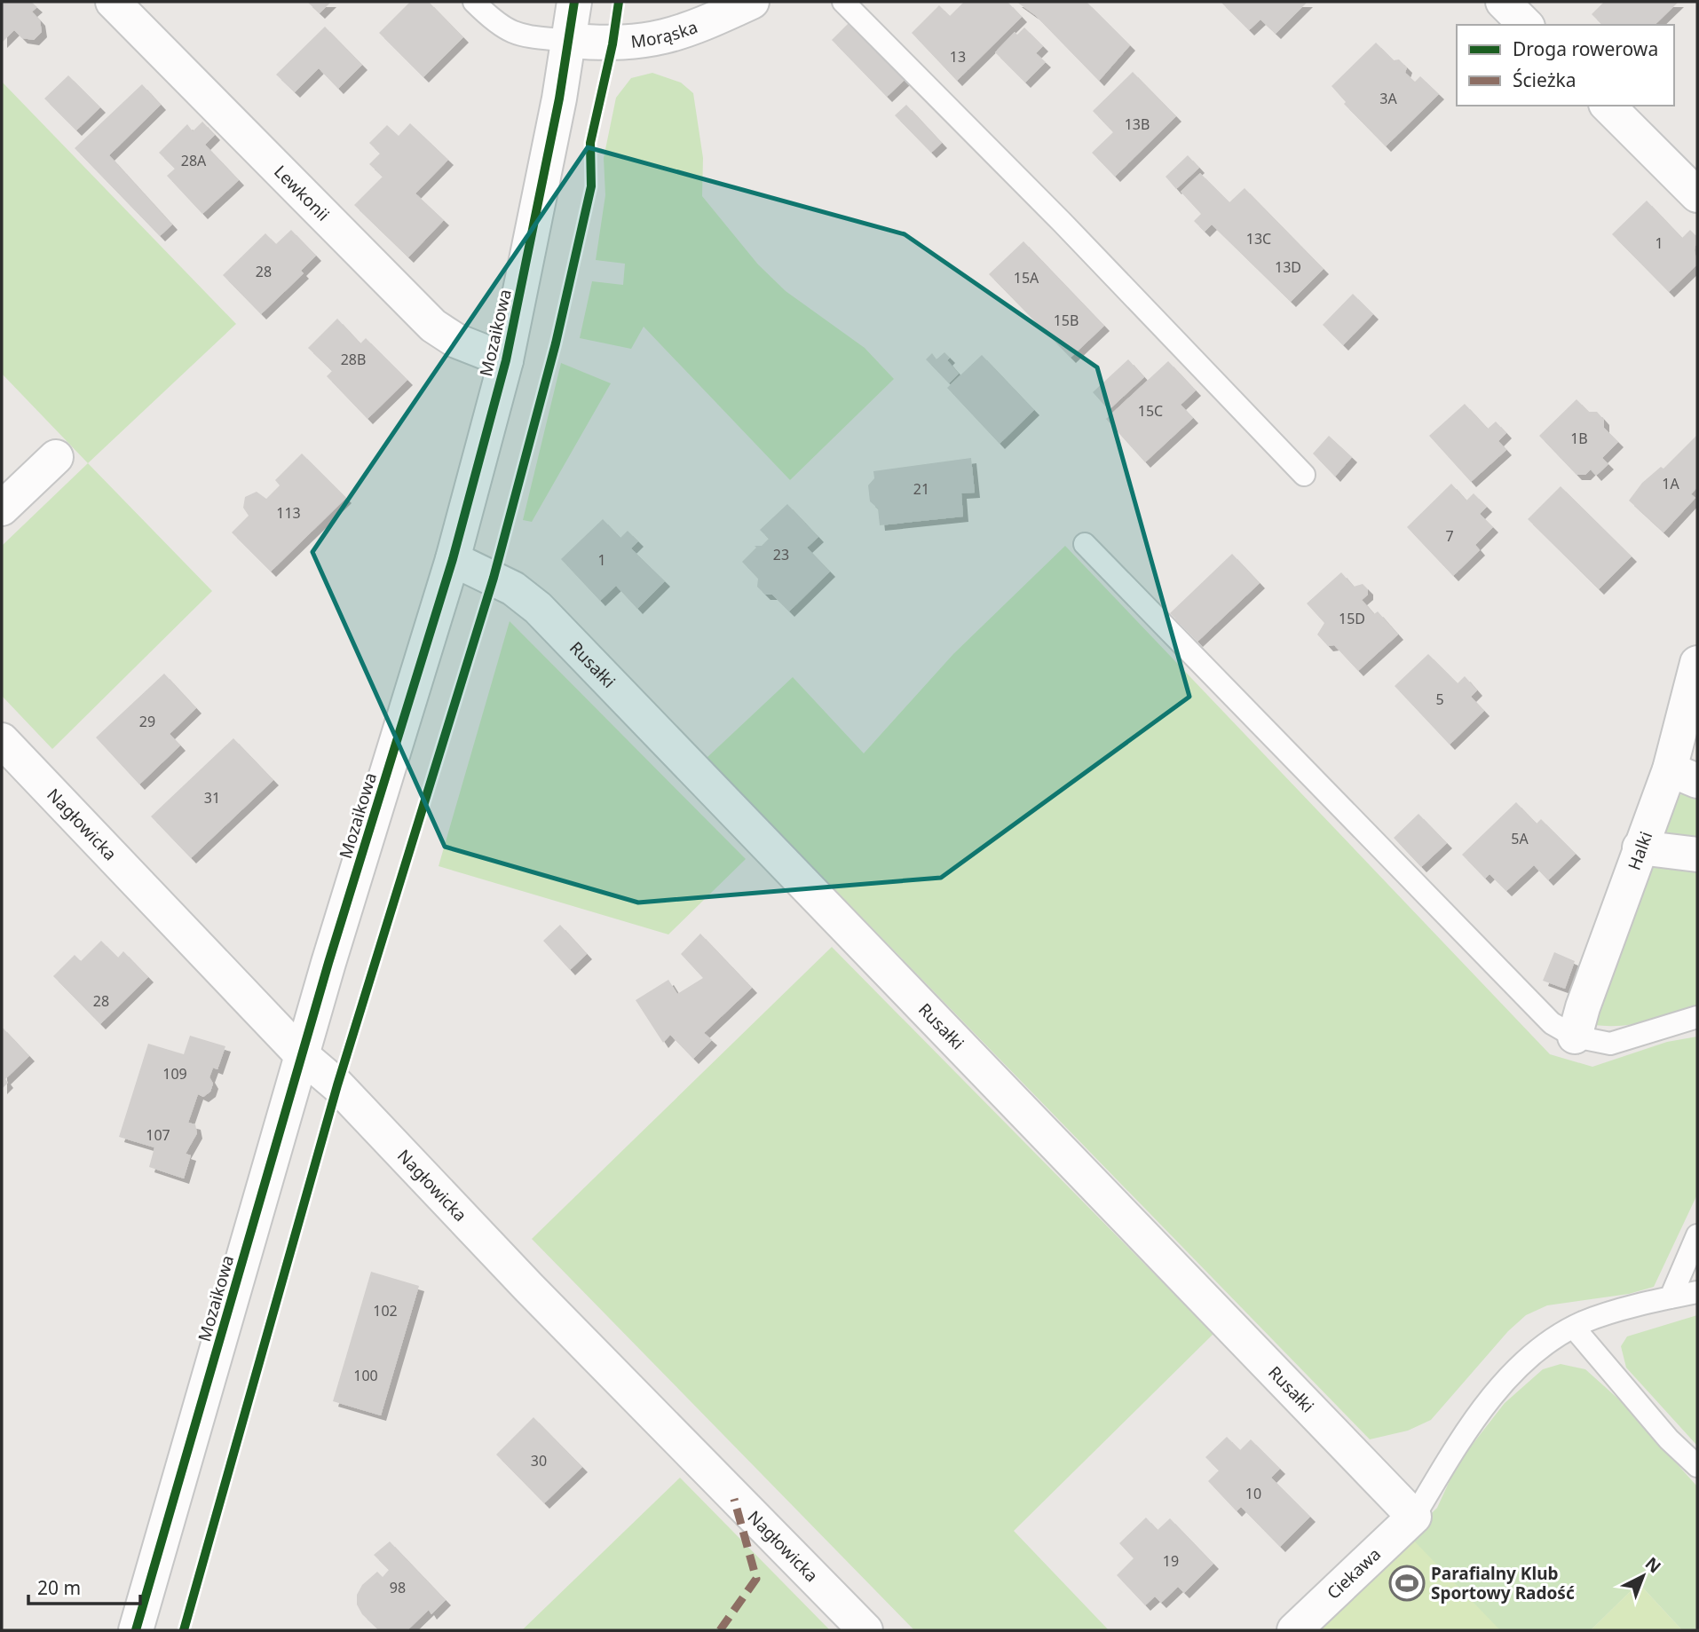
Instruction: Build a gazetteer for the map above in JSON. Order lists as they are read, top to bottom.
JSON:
{
  "streets": {
    "street": [
      "Morąska",
      "Lewkonii",
      "Mozaikowa",
      "Rusałki",
      "Nagłowicka",
      "Halki",
      "Ciekawa"
    ]
  },
  "crossings": [
    ["Morąska", "Mozaikowa"],
    ["Lewkonii", "Mozaikowa"],
    ["Mozaikowa", "Rusałki"],
    ["Mozaikowa", "Nagłowicka"],
    ["Rusałki", "Ciekawa"]
  ],
  "places": {
    "sports": ["Parafialny Klub Sportowy Radość"]
  },
  "house_numbers": [
    "13",
    "3A",
    "13B",
    "28A",
    "13C",
    "1",
    "13D",
    "28",
    "15A",
    "15B",
    "28B",
    "15C",
    "1B",
    "1A",
    "21",
    "113",
    "7",
    "23",
    "1",
    "15D",
    "5",
    "29",
    "31",
    "5A",
    "28",
    "109",
    "107",
    "102",
    "100",
    "30",
    "10",
    "19",
    "98"
  ],
  "legend": ["Droga rowerowa", "Ścieżka"],
  "scale_bar": "20 m",
  "north": "top right"
}
